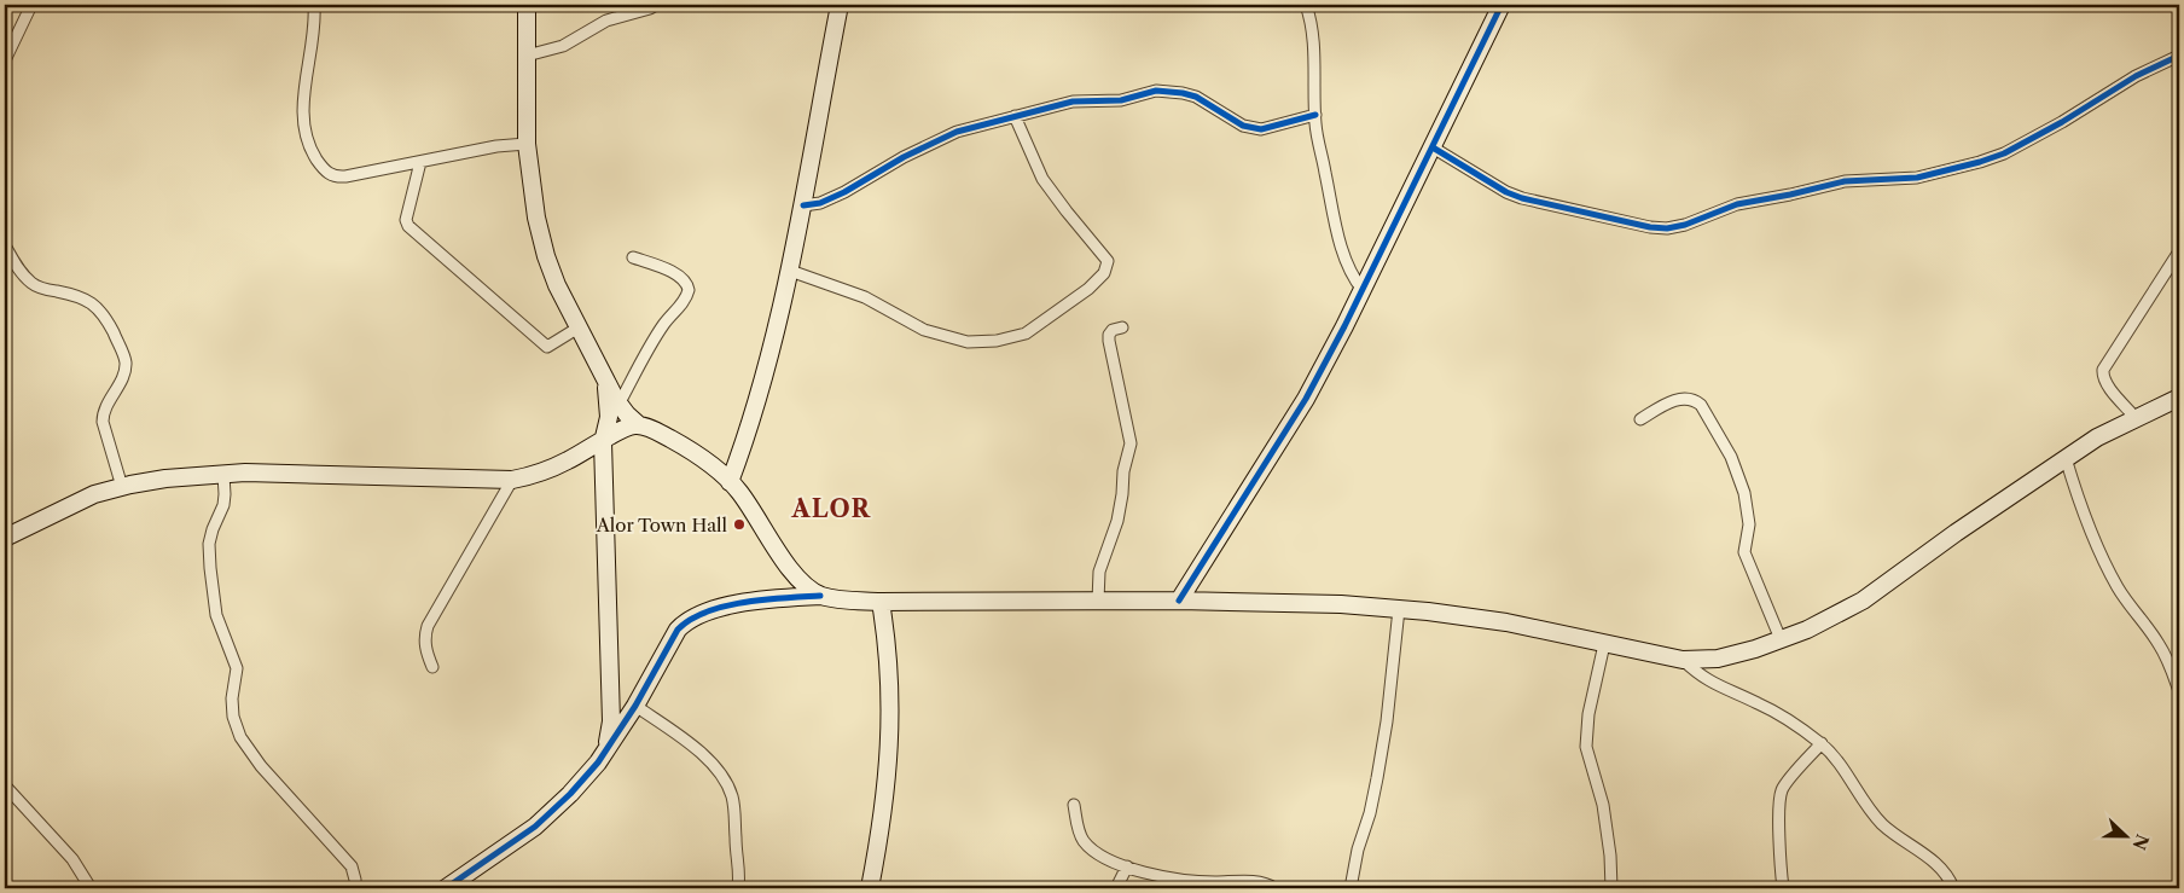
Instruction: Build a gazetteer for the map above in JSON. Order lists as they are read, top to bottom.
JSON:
{
  "districts": ["ALOR"],
  "places": ["Alor Town Hall"],
  "north": "right"
}
